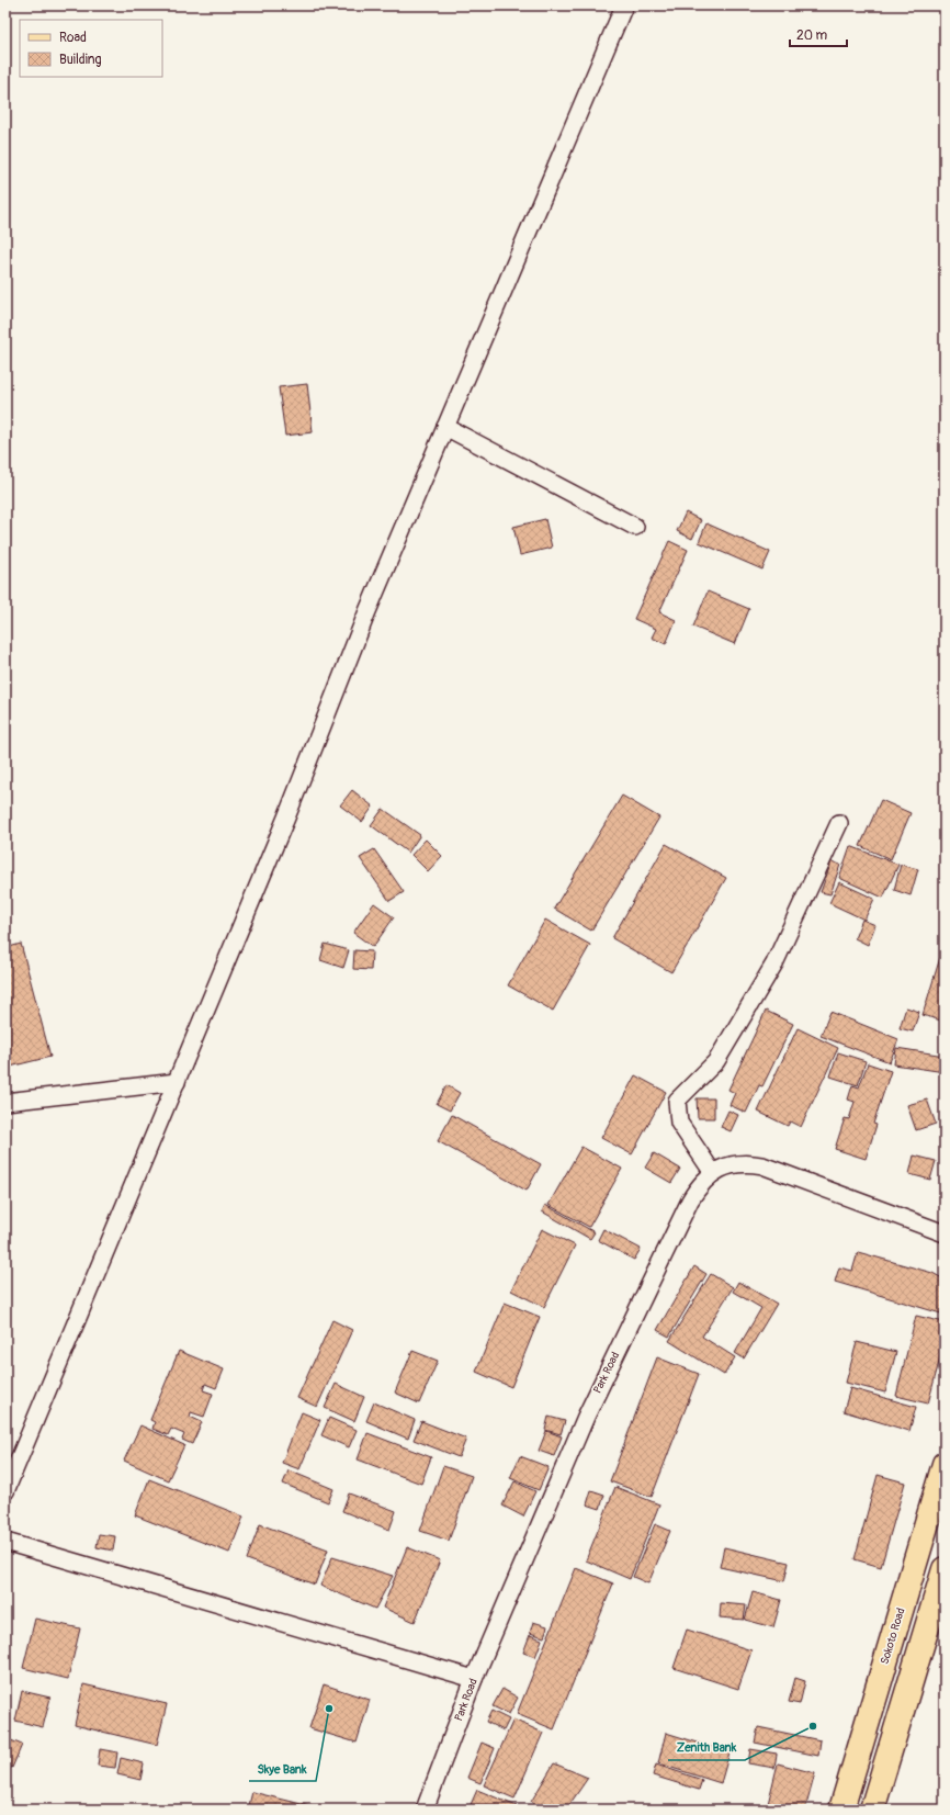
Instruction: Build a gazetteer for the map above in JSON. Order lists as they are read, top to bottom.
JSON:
{
  "streets": {
    "main road": ["Sokoto Road"],
    "street": ["Park Road"]
  },
  "places": ["Skye Bank", "Zenith Bank"],
  "legend": ["Road", "Building"],
  "scale_bar": "20 m"
}
